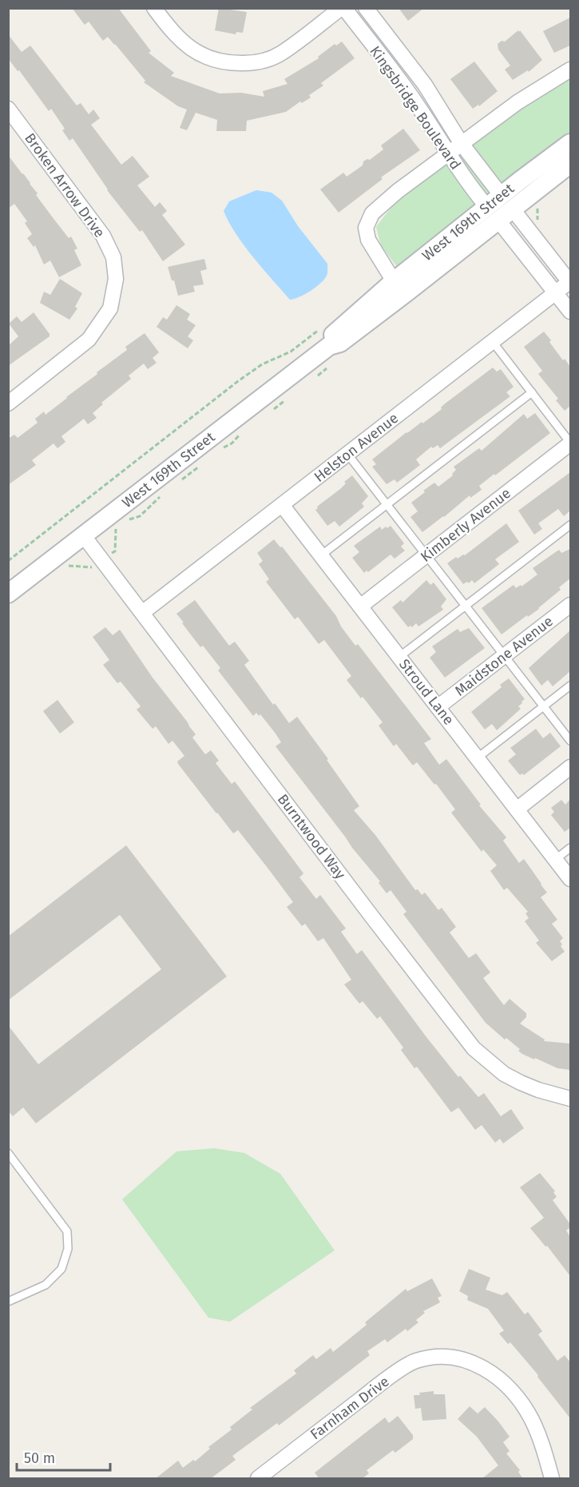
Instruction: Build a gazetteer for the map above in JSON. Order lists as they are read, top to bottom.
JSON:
{
  "streets": {
    "street": [
      "Kingsbridge Boulevard",
      "Broken Arrow Drive",
      "West 169th Street",
      "Helston Avenue",
      "Kimberly Avenue",
      "Maidstone Avenue",
      "Stroud Lane",
      "Burntwood Way",
      "Farnham Drive"
    ]
  },
  "crossings": [
    ["Kingsbridge Boulevard", "West 169th Street"],
    ["Kingsbridge Boulevard", "Helston Avenue"],
    ["West 169th Street", "Burntwood Way"],
    ["Helston Avenue", "Stroud Lane"],
    ["Helston Avenue", "Burntwood Way"],
    ["Kimberly Avenue", "Stroud Lane"],
    ["Maidstone Avenue", "Stroud Lane"]
  ],
  "scale_bar": "50 m"
}
